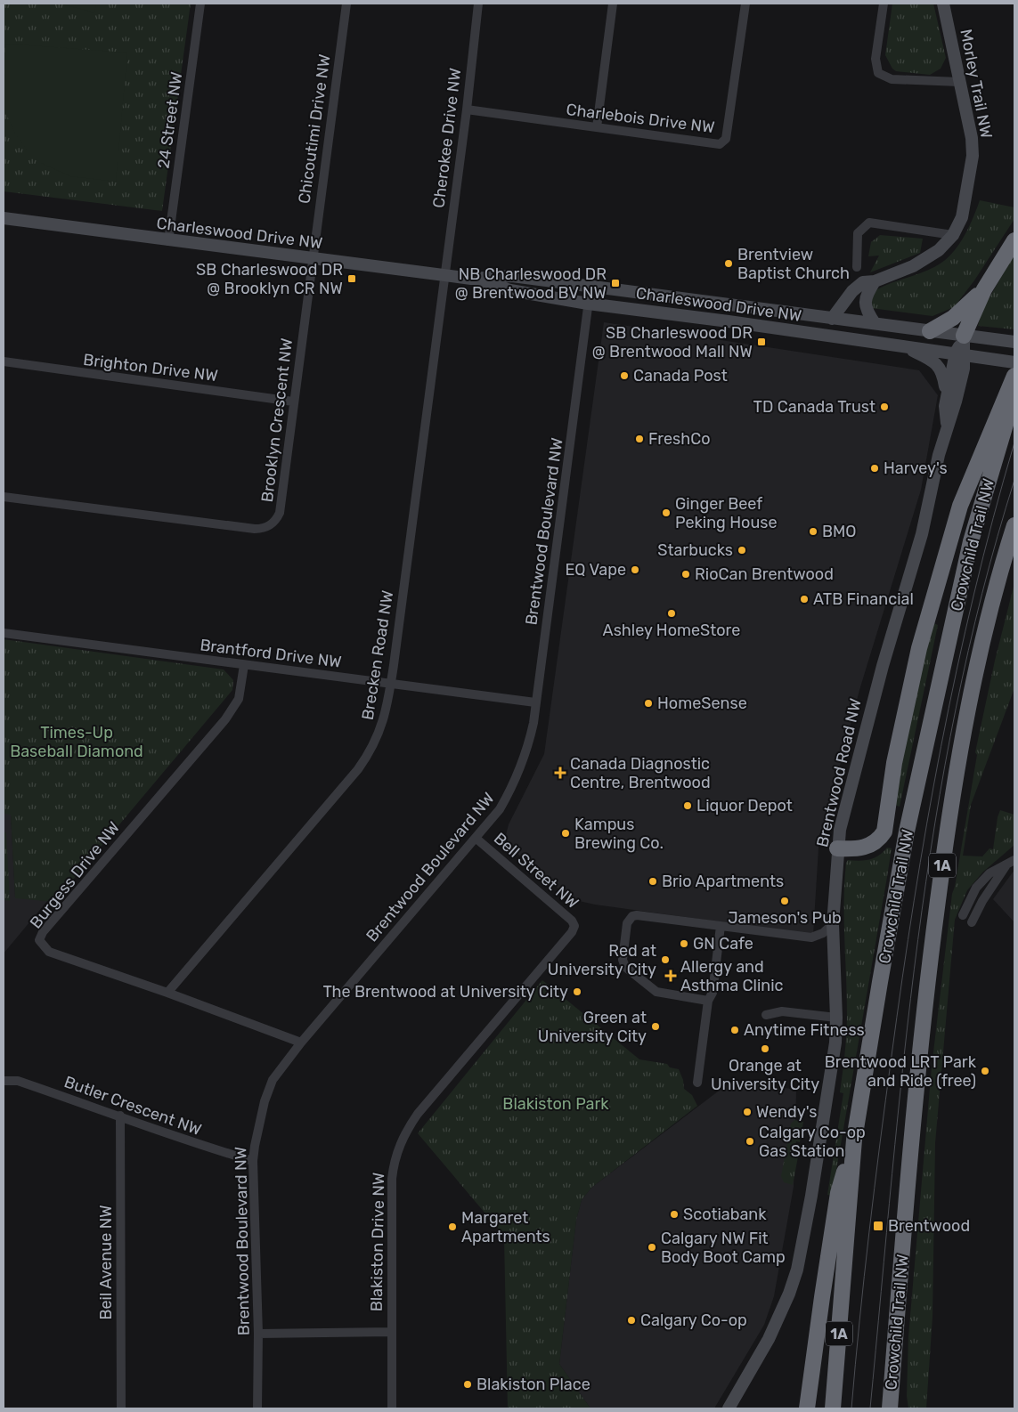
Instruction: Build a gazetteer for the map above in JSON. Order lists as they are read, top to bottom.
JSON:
{
  "streets": {
    "highway": ["Crowchild Trail NW", "1A"],
    "street": [
      "Morley Trail NW",
      "Charlebois Drive NW",
      "24 Street NW",
      "Chicoutimi Drive NW",
      "Cherokee Drive NW",
      "Charleswood Drive NW",
      "Brighton Drive NW",
      "Brooklyn Crescent NW",
      "Brentwood Boulevard NW",
      "Brantford Drive NW",
      "Brecken Road NW",
      "Brentwood Road NW",
      "Bell Street NW",
      "Burgess Drive NW",
      "Butler Crescent NW",
      "Blakiston Drive NW",
      "Beil Avenue NW"
    ]
  },
  "crossings": [
    ["Morley Trail NW", "Charleswood Drive NW"],
    ["Charlebois Drive NW", "Cherokee Drive NW"],
    ["24 Street NW", "Charleswood Drive NW"],
    ["Chicoutimi Drive NW", "Charleswood Drive NW"],
    ["Chicoutimi Drive NW", "Brooklyn Crescent NW"],
    ["Cherokee Drive NW", "Charleswood Drive NW"],
    ["Cherokee Drive NW", "Brecken Road NW"],
    ["Charleswood Drive NW", "Brooklyn Crescent NW"],
    ["Charleswood Drive NW", "Brentwood Boulevard NW"],
    ["Charleswood Drive NW", "Brecken Road NW"],
    ["Charleswood Drive NW", "Brentwood Road NW"],
    ["Brighton Drive NW", "Brooklyn Crescent NW"],
    ["Brentwood Boulevard NW", "Brantford Drive NW"],
    ["Brentwood Boulevard NW", "Bell Street NW"],
    ["Brentwood Boulevard NW", "Burgess Drive NW"],
    ["Brentwood Boulevard NW", "Butler Crescent NW"],
    ["Brantford Drive NW", "Brecken Road NW"],
    ["Brantford Drive NW", "Burgess Drive NW"],
    ["Brecken Road NW", "Burgess Drive NW"],
    ["Bell Street NW", "Blakiston Drive NW"],
    ["Butler Crescent NW", "Beil Avenue NW"]
  ],
  "parks": ["Times-Up Baseball Diamond", "Blakiston Park"],
  "places": {
    "other": [
      "Brentview Baptist Church",
      "Canada Post",
      "TD Canada Trust",
      "FreshCo",
      "Harvey's",
      "Ginger Beef Peking House",
      "BMO",
      "Starbucks",
      "EQ Vape",
      "RioCan Brentwood",
      "ATB Financial",
      "Ashley HomeStore",
      "HomeSense",
      "Liquor Depot",
      "Kampus Brewing Co.",
      "Brio Apartments",
      "Jameson's Pub",
      "GN Cafe",
      "Red at University City",
      "The Brentwood at University City",
      "Green at University City",
      "Anytime Fitness",
      "Orange at University City",
      "Brentwood LRT Park and Ride (free)",
      "Wendy's",
      "Calgary Co-op Gas Station",
      "Scotiabank",
      "Margaret Apartments",
      "Calgary NW Fit Body Boot Camp",
      "Calgary Co-op",
      "Blakiston Place"
    ],
    "transit": [
      "SB Charleswood DR @ Brooklyn CR NW",
      "NB Charleswood DR @ Brentwood BV NW",
      "SB Charleswood DR @ Brentwood Mall NW",
      "Brentwood"
    ],
    "health": ["Canada Diagnostic Centre, Brentwood", "Allergy and Asthma Clinic"]
  }
}
